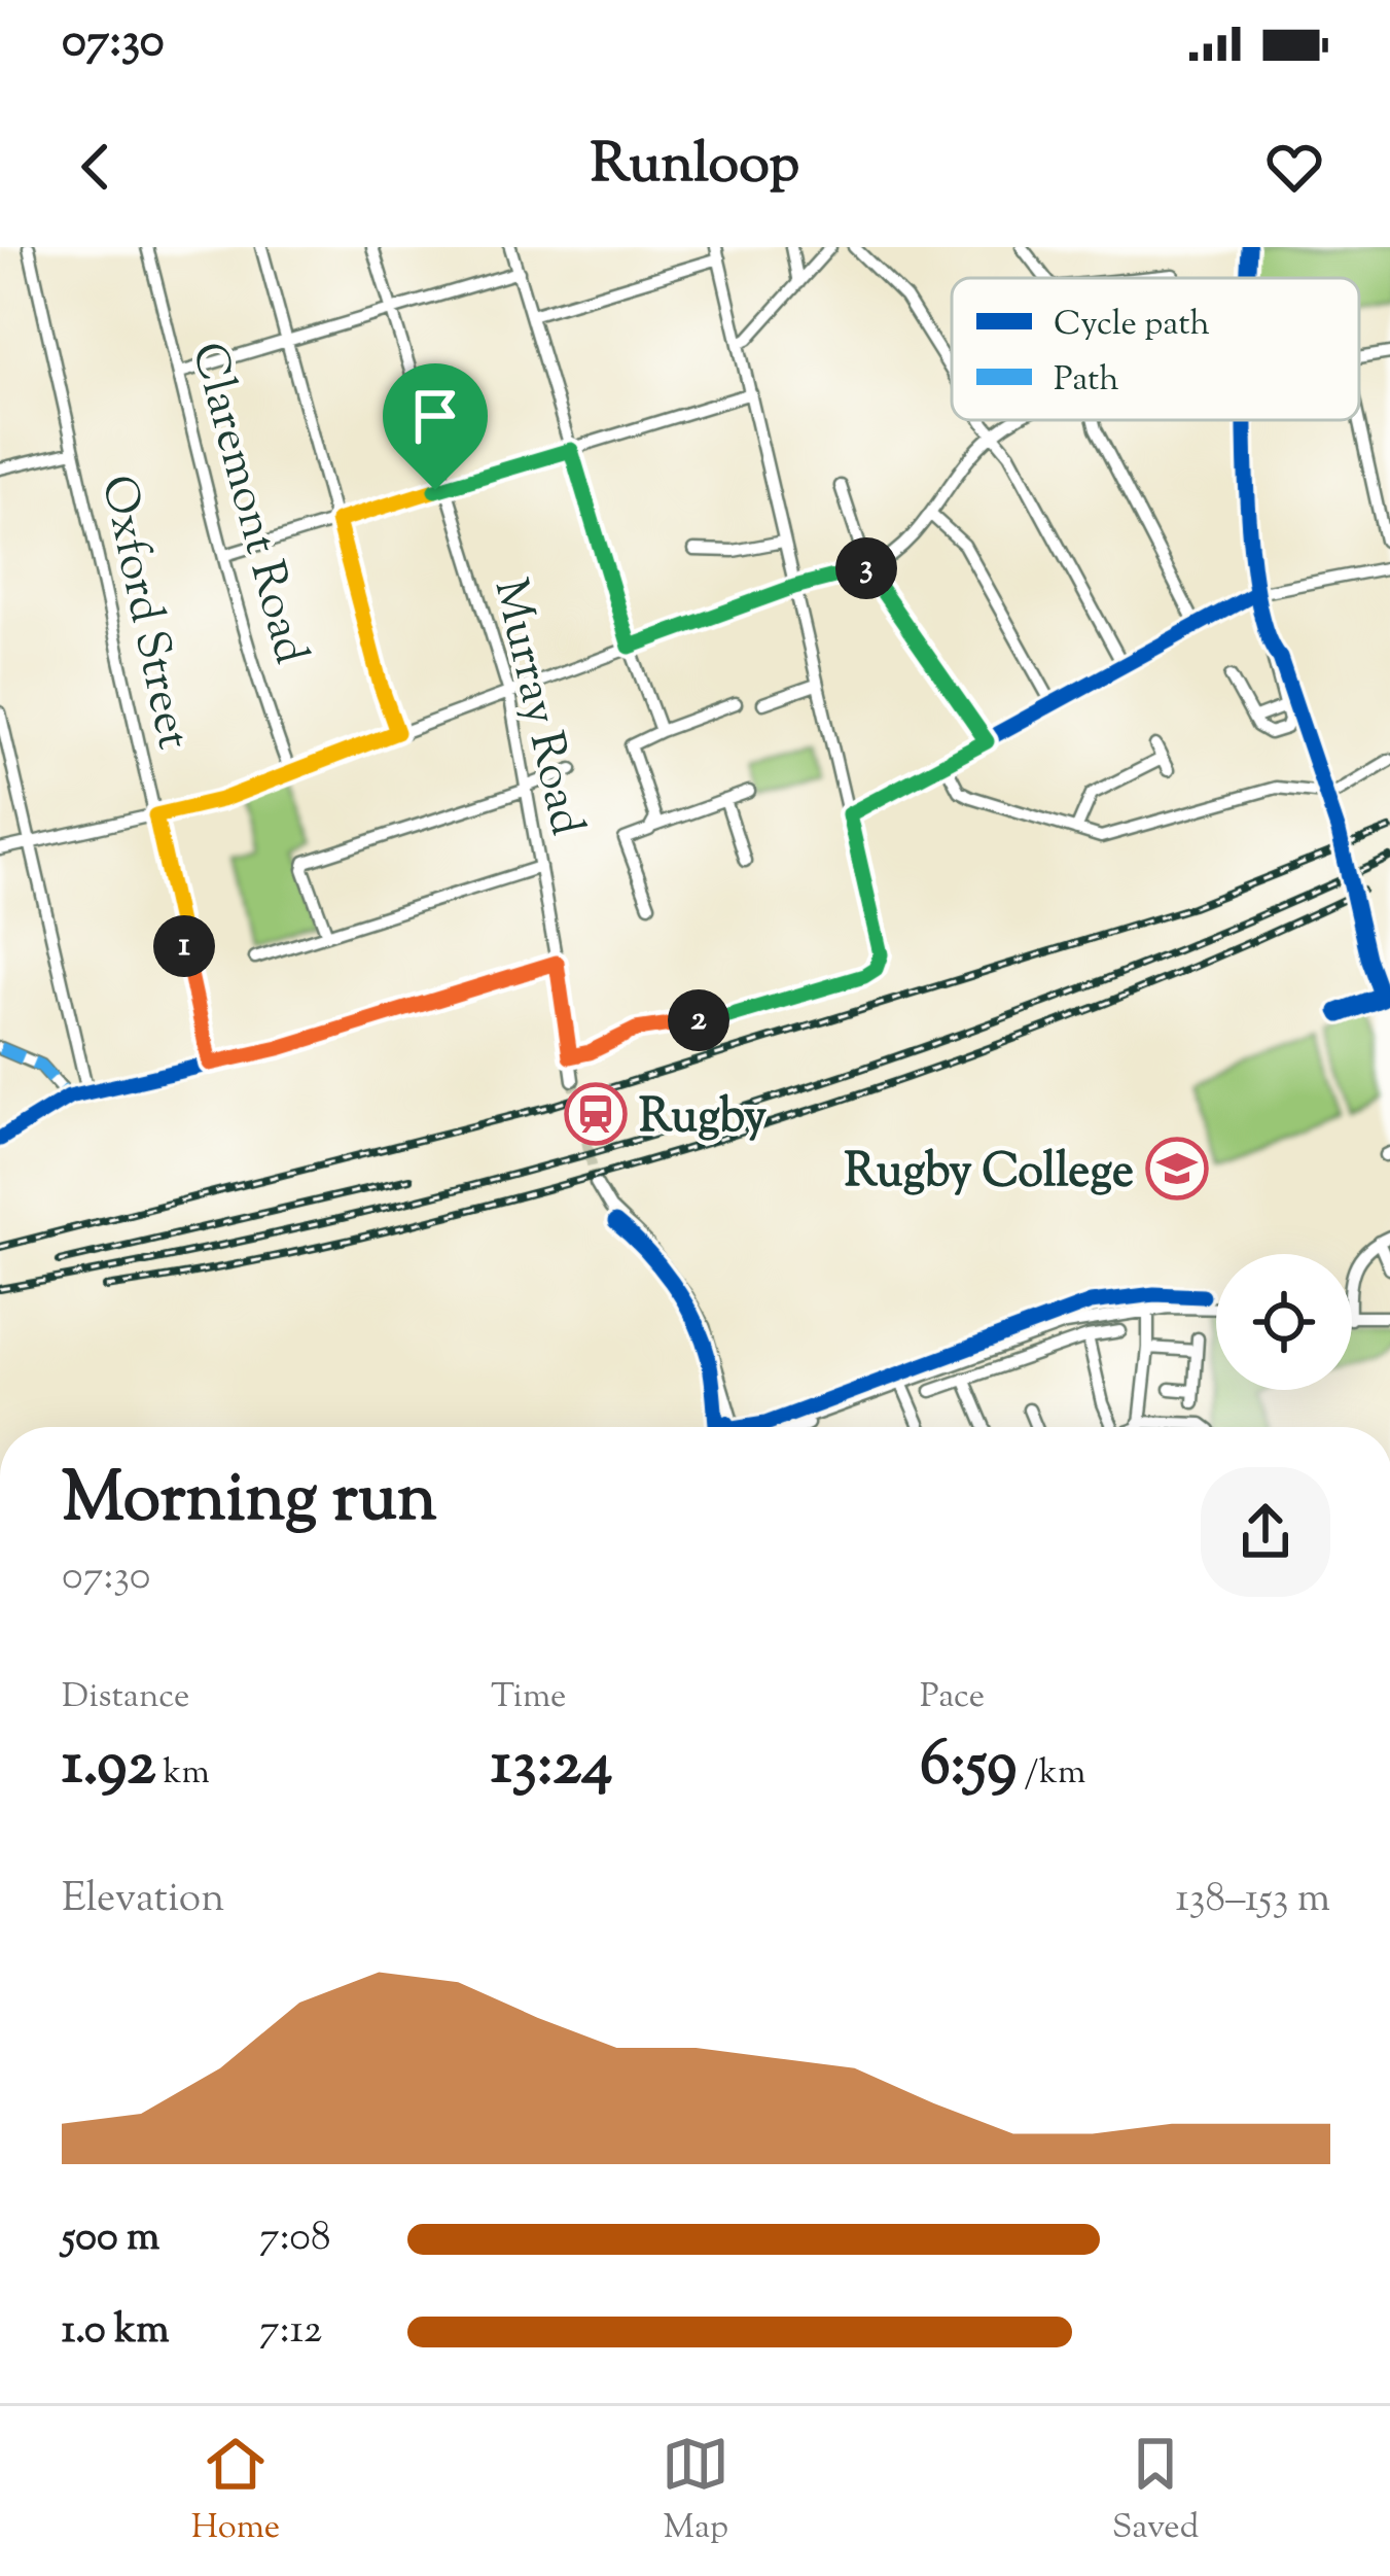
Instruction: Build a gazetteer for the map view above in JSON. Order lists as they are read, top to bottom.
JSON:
{
  "streets": {
    "street": ["Claremont Road", "Oxford Street", "Murray Road"]
  },
  "places": {
    "station": ["Rugby"],
    "school or university": ["Rugby College"]
  },
  "legend": ["Cycle path", "Path"],
  "page": {
    "status": "07:30",
    "header": "Runloop",
    "pins": ["3", "1", "2"],
    "heading": ["Morning run", "07:30"],
    "stats": [
      ["Distance", "1.92 km"],
      ["Time", "13:24"],
      ["Pace", "6:59 /km"]
    ],
    "chart": ["Elevation", "138–153 m"],
    "list": [
      {
        "name": "500 m",
        "note": "7:08"
      },
      {
        "name": "1.0 km",
        "note": "7:12"
      }
    ],
    "tabs": ["Home", "Map", "Saved"]
  }
}
